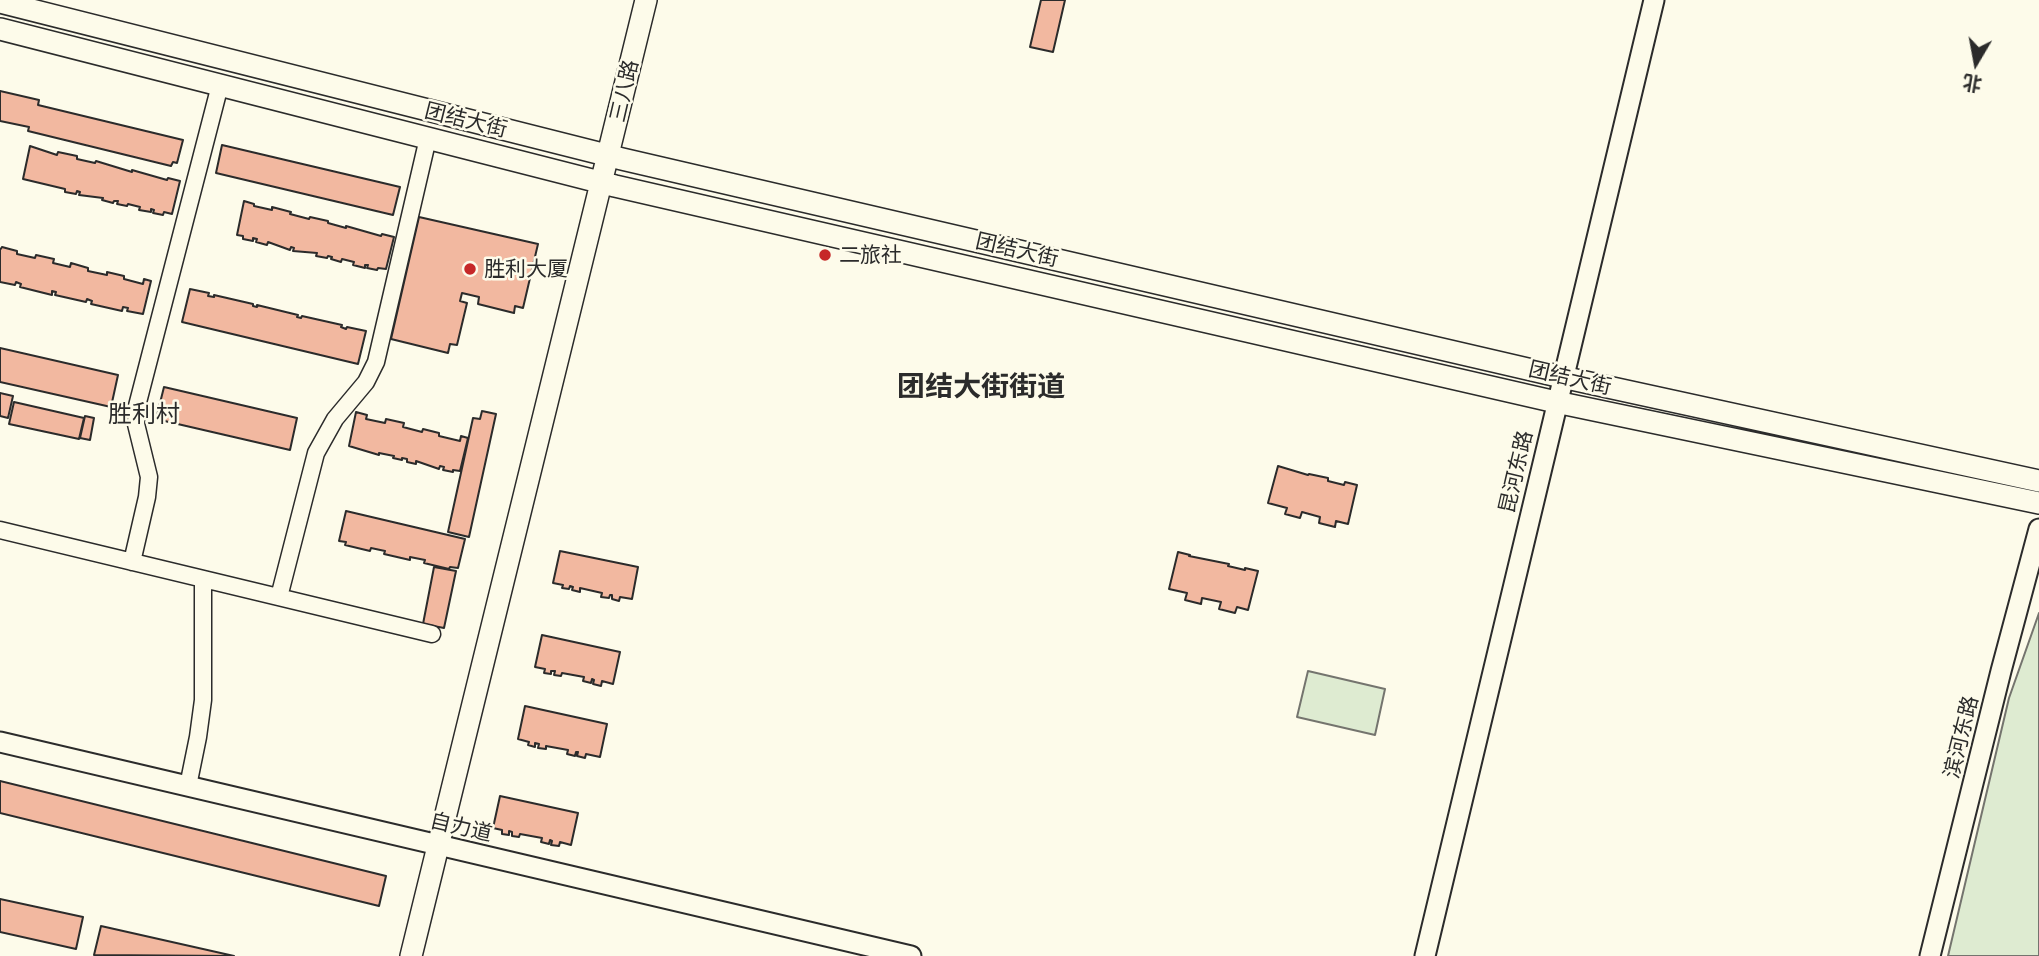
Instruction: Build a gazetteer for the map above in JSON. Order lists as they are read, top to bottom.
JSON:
{
  "streets": {
    "main road": ["三八路", "团结大街"],
    "street": ["昆河东路", "滨河东路", "自力道"]
  },
  "crossings": [
    ["三八路", "团结大街"],
    ["三八路", "自力道"],
    ["团结大街", "昆河东路"]
  ],
  "districts": ["团结大街街道", "胜利村"],
  "places": ["二旅社", "胜利大厦"],
  "north": "bottom"
}
